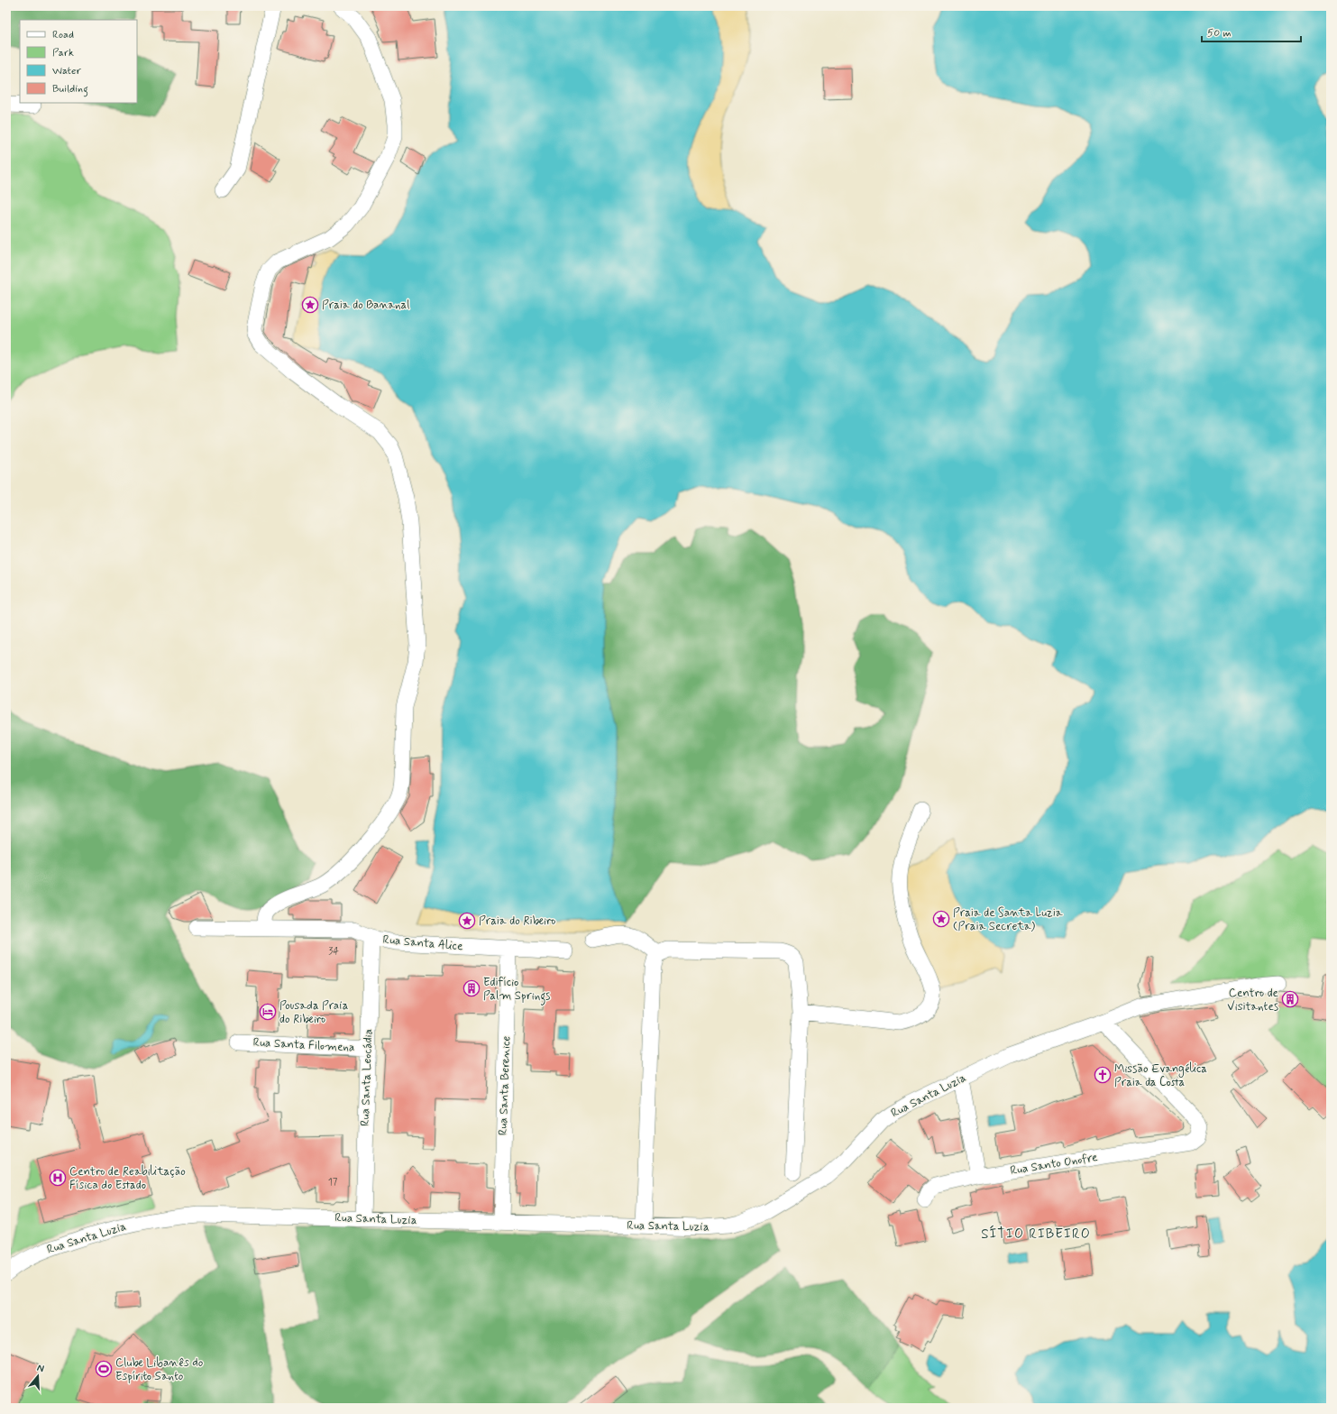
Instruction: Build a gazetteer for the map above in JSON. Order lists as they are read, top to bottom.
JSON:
{
  "streets": {
    "street": [
      "Rua Santa Alice",
      "Rua Santa Filomena",
      "Rua Santa Leocádia",
      "Rua Santa Berenice",
      "Rua Santa Luzia",
      "Rua Santo Onofre"
    ]
  },
  "crossings": [
    ["Rua Santa Alice", "Rua Santa Leocádia"],
    ["Rua Santa Alice", "Rua Santa Berenice"],
    ["Rua Santa Filomena", "Rua Santa Leocádia"],
    ["Rua Santa Leocádia", "Rua Santa Luzia"],
    ["Rua Santa Berenice", "Rua Santa Luzia"],
    ["Rua Santa Luzia", "Rua Santo Onofre"]
  ],
  "districts": ["SÍTIO RIBEIRO"],
  "places": {
    "place": ["Praia do Bananal", "Praia de Santa Luzia (Praia Secreta)", "Praia do Ribeiro"],
    "building": ["Edifício Palm Springs", "Centro de Visitantes"],
    "hotel": ["Pousada Praia do Ribeiro"],
    "church": ["Missão Evangélica Praia da Costa"],
    "hospital": ["Centro de Reabilitação Física do Estado"],
    "sports": ["Clube Libanês do Espírito Santo"]
  },
  "house_numbers": ["34", "17"],
  "legend": [
    "Road",
    "Park",
    "Water",
    "Building"
  ],
  "scale_bar": "50 m",
  "north": "top"
}
